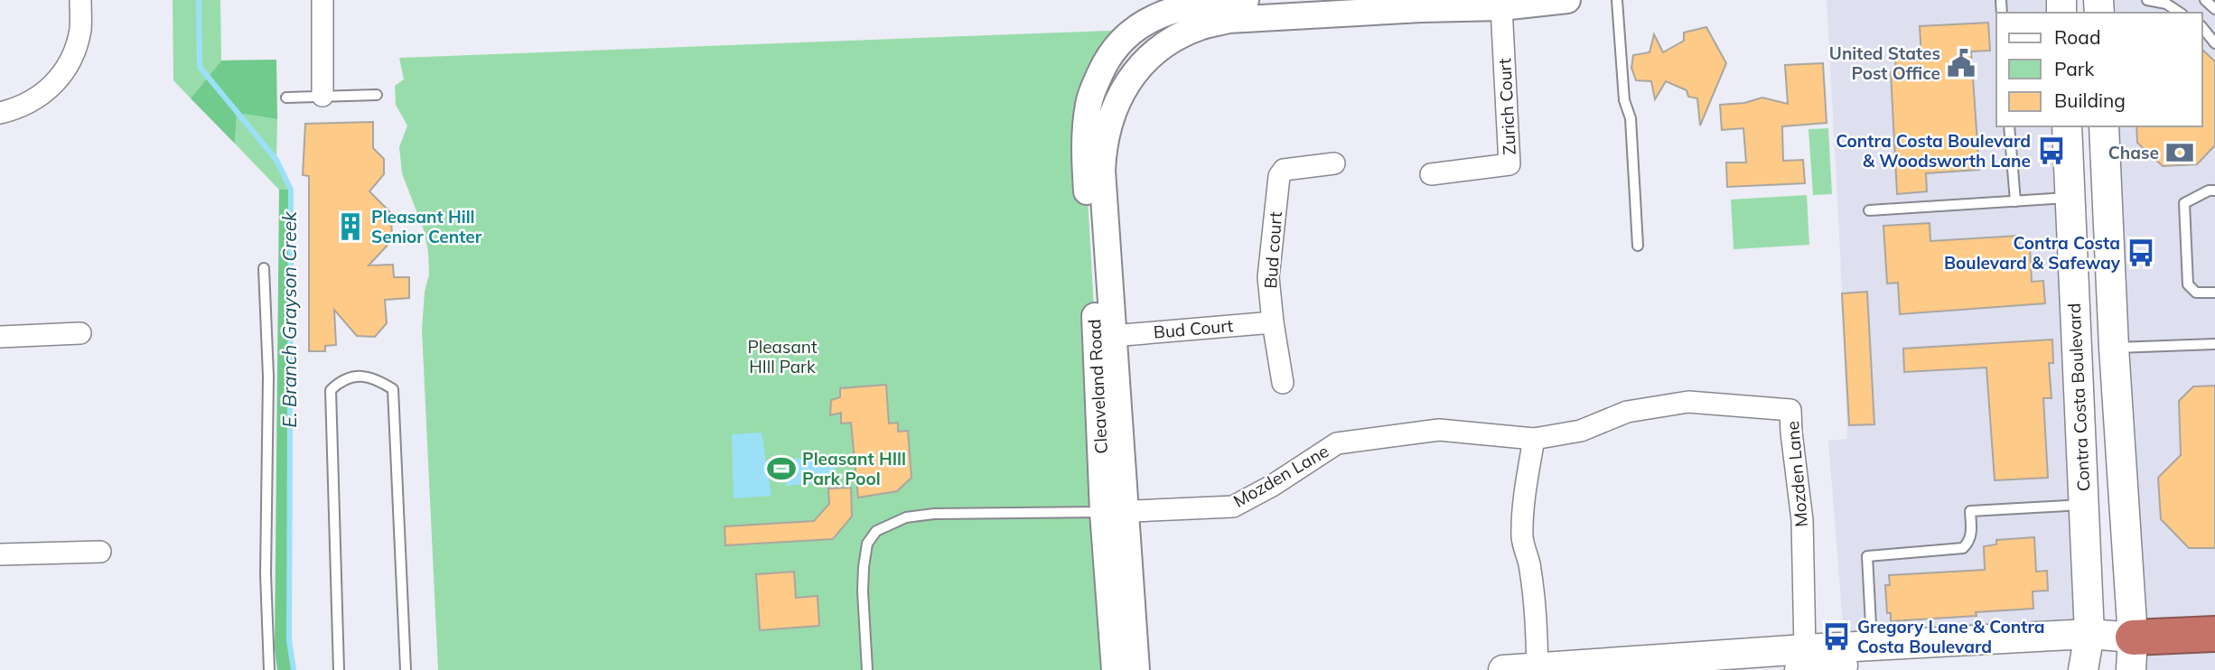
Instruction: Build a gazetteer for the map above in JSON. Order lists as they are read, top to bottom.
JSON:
{
  "streets": {
    "main road": ["Contra Costa Boulevard"],
    "street": [
      "Zurich Court",
      "Bud court",
      "Bud Court",
      "Cleaveland Road",
      "Mozden Lane"
    ]
  },
  "crossings": [
    ["Zurich Court", "Cleaveland Road"],
    ["Bud court", "Bud Court"],
    ["Bud Court", "Cleaveland Road"],
    ["Cleaveland Road", "Mozden Lane"]
  ],
  "water": ["E. Branch Grayson Creek"],
  "parks": ["Pleasant HIll Park"],
  "places": {
    "public building": ["United States Post Office"],
    "bus stop": ["Contra Costa Boulevard & Woodsworth Lane", "Contra Costa Boulevard & Safeway", "Gregory Lane & Contra Costa Boulevard"],
    "bank": ["Chase"],
    "building": ["Pleasant Hill Senior Center"],
    "sports": ["Pleasant HIll Park Pool"]
  },
  "legend": ["Road", "Park", "Building"]
}
